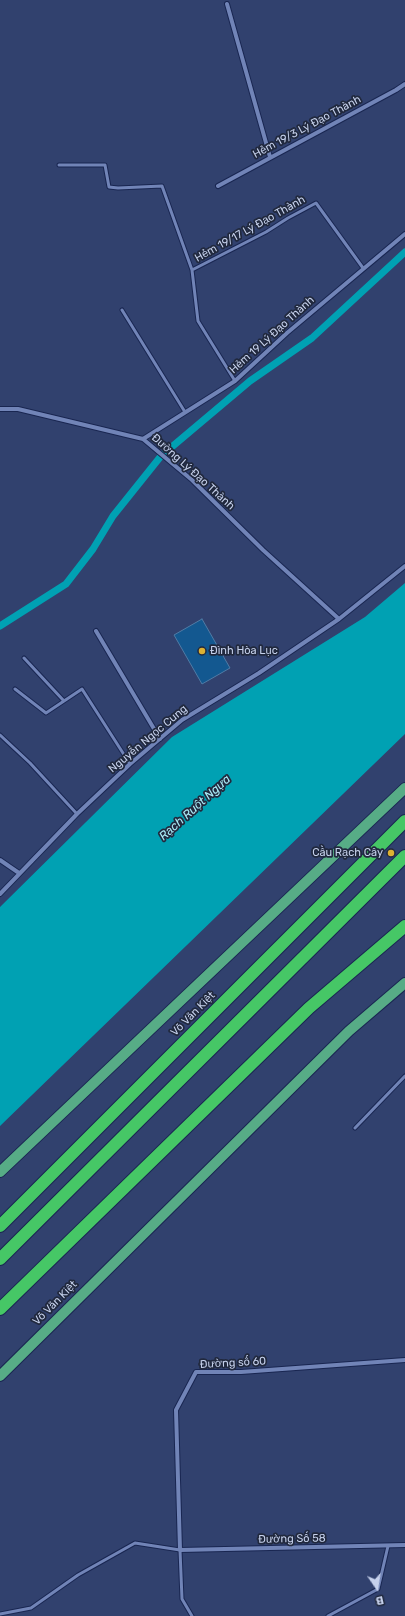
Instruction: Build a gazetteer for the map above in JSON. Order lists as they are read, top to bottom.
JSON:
{
  "streets": {
    "highway": ["Võ Văn Kiệt"],
    "street": [
      "Hẻm 19/3 Lý Đạo Thành",
      "Hẻm 19 Lý Đạo Thành",
      "Đường Lý Đạo Thành",
      "Nguyễn Ngọc Cung",
      "Đường số 60",
      "Đường Số 58"
    ],
    "lane": ["Hẻm 19/17 Lý Đạo Thành"]
  },
  "crossings": [
    ["Hẻm 19/17 Lý Đạo Thành", "Hẻm 19 Lý Đạo Thành"],
    ["Hẻm 19 Lý Đạo Thành", "Đường Lý Đạo Thành"],
    ["Đường Lý Đạo Thành", "Nguyễn Ngọc Cung"],
    ["Đường số 60", "Đường Số 58"]
  ],
  "water": ["Rạch Ruột Ngựa"],
  "places": ["Đình Hòa Lục", "Cầu Rạch Cây"],
  "north": "bottom"
}
